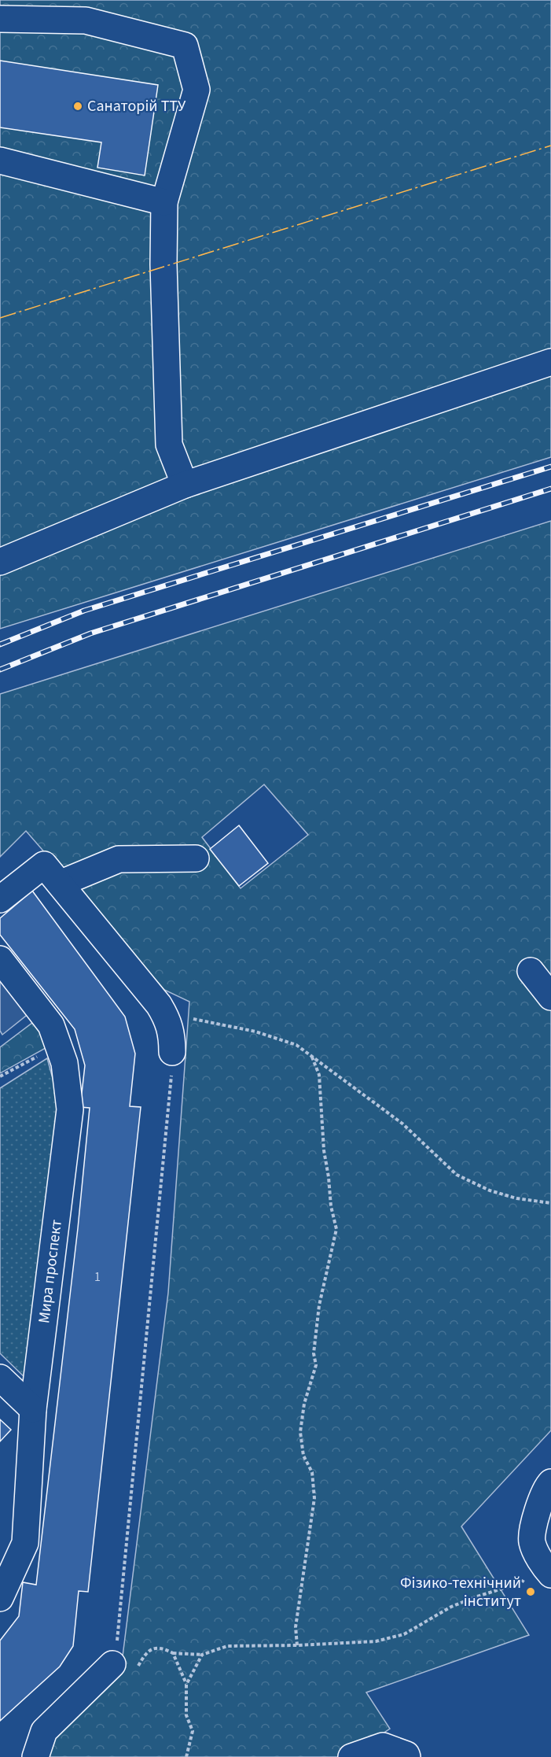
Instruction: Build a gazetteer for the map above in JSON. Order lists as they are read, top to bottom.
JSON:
{
  "streets": {
    "lane": ["Мира проспект"]
  },
  "places": ["Санаторій ТТУ", "Фізико-технічний інститут"],
  "house_numbers": ["1"]
}
